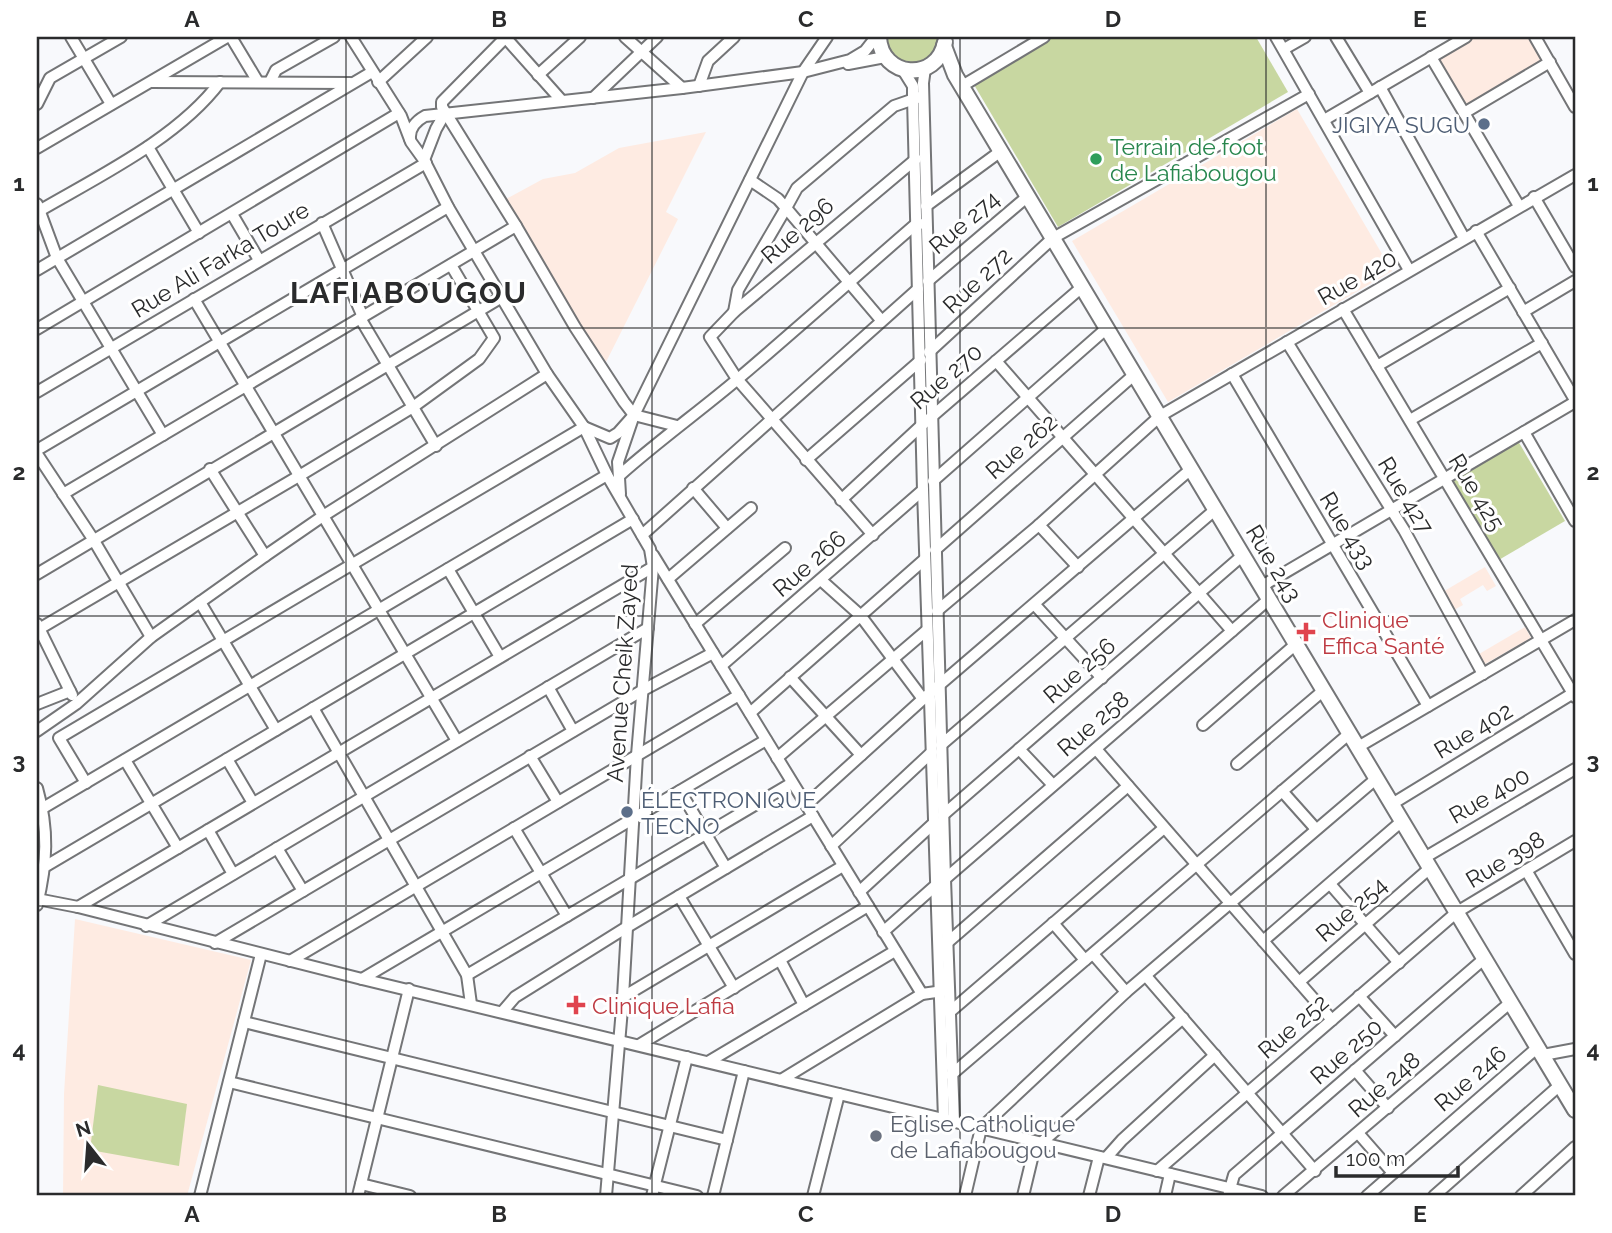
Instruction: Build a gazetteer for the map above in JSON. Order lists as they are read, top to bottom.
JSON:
{
  "streets": {
    "main road": ["Rue 243"],
    "street": [
      "Rue 274",
      "Rue 296",
      "Rue Ali Farka Toure",
      "Rue 420",
      "Rue 272",
      "Rue 270",
      "Rue 262",
      "Rue 425",
      "Rue 427",
      "Rue 433",
      "Rue 266",
      "Rue 256",
      "Avenue Cheik Zayed",
      "Rue 258",
      "Rue 402",
      "Rue 400",
      "Rue 398",
      "Rue 254",
      "Rue 252",
      "Rue 250",
      "Rue 246",
      "Rue 248"
    ]
  },
  "crossings": [
    ["Rue 274", "Rue 243"],
    ["Rue Ali Farka Toure", "Avenue Cheik Zayed"],
    ["Rue 420", "Rue 425"],
    ["Rue 420", "Rue 427"],
    ["Rue 420", "Rue 433"],
    ["Rue 420", "Rue 243"],
    ["Rue 272", "Rue 243"],
    ["Rue 270", "Rue 243"],
    ["Rue 262", "Rue 243"],
    ["Rue 425", "Rue 258"],
    ["Rue 425", "Rue 402"],
    ["Rue 427", "Rue 258"],
    ["Rue 433", "Rue 258"],
    ["Rue 243", "Rue 256"],
    ["Rue 243", "Rue 258"],
    ["Rue 243", "Rue 402"],
    ["Rue 243", "Rue 400"],
    ["Rue 243", "Rue 398"],
    ["Rue 243", "Rue 254"],
    ["Rue 243", "Rue 252"],
    ["Rue 243", "Rue 250"],
    ["Rue 243", "Rue 246"],
    ["Rue 243", "Rue 248"],
    ["Rue 400", "Rue 254"],
    ["Rue 398", "Rue 252"]
  ],
  "districts": ["LAFIABOUGOU"],
  "places": {
    "other": [
      "JIGIYA SUGU",
      "Terrain de foot de Lafiabougou",
      "ÉLECTRONIQUE TECNO",
      "Eglise Catholique de Lafiabougou"
    ],
    "health": ["Clinique Effica Santé", "Clinique Lafia"]
  },
  "scale_bar": "100 m",
  "north": "top",
  "grid": {
    "columns": [
      "A",
      "B",
      "C",
      "D",
      "E"
    ],
    "rows": [
      "1",
      "2",
      "3",
      "4"
    ]
  }
}
